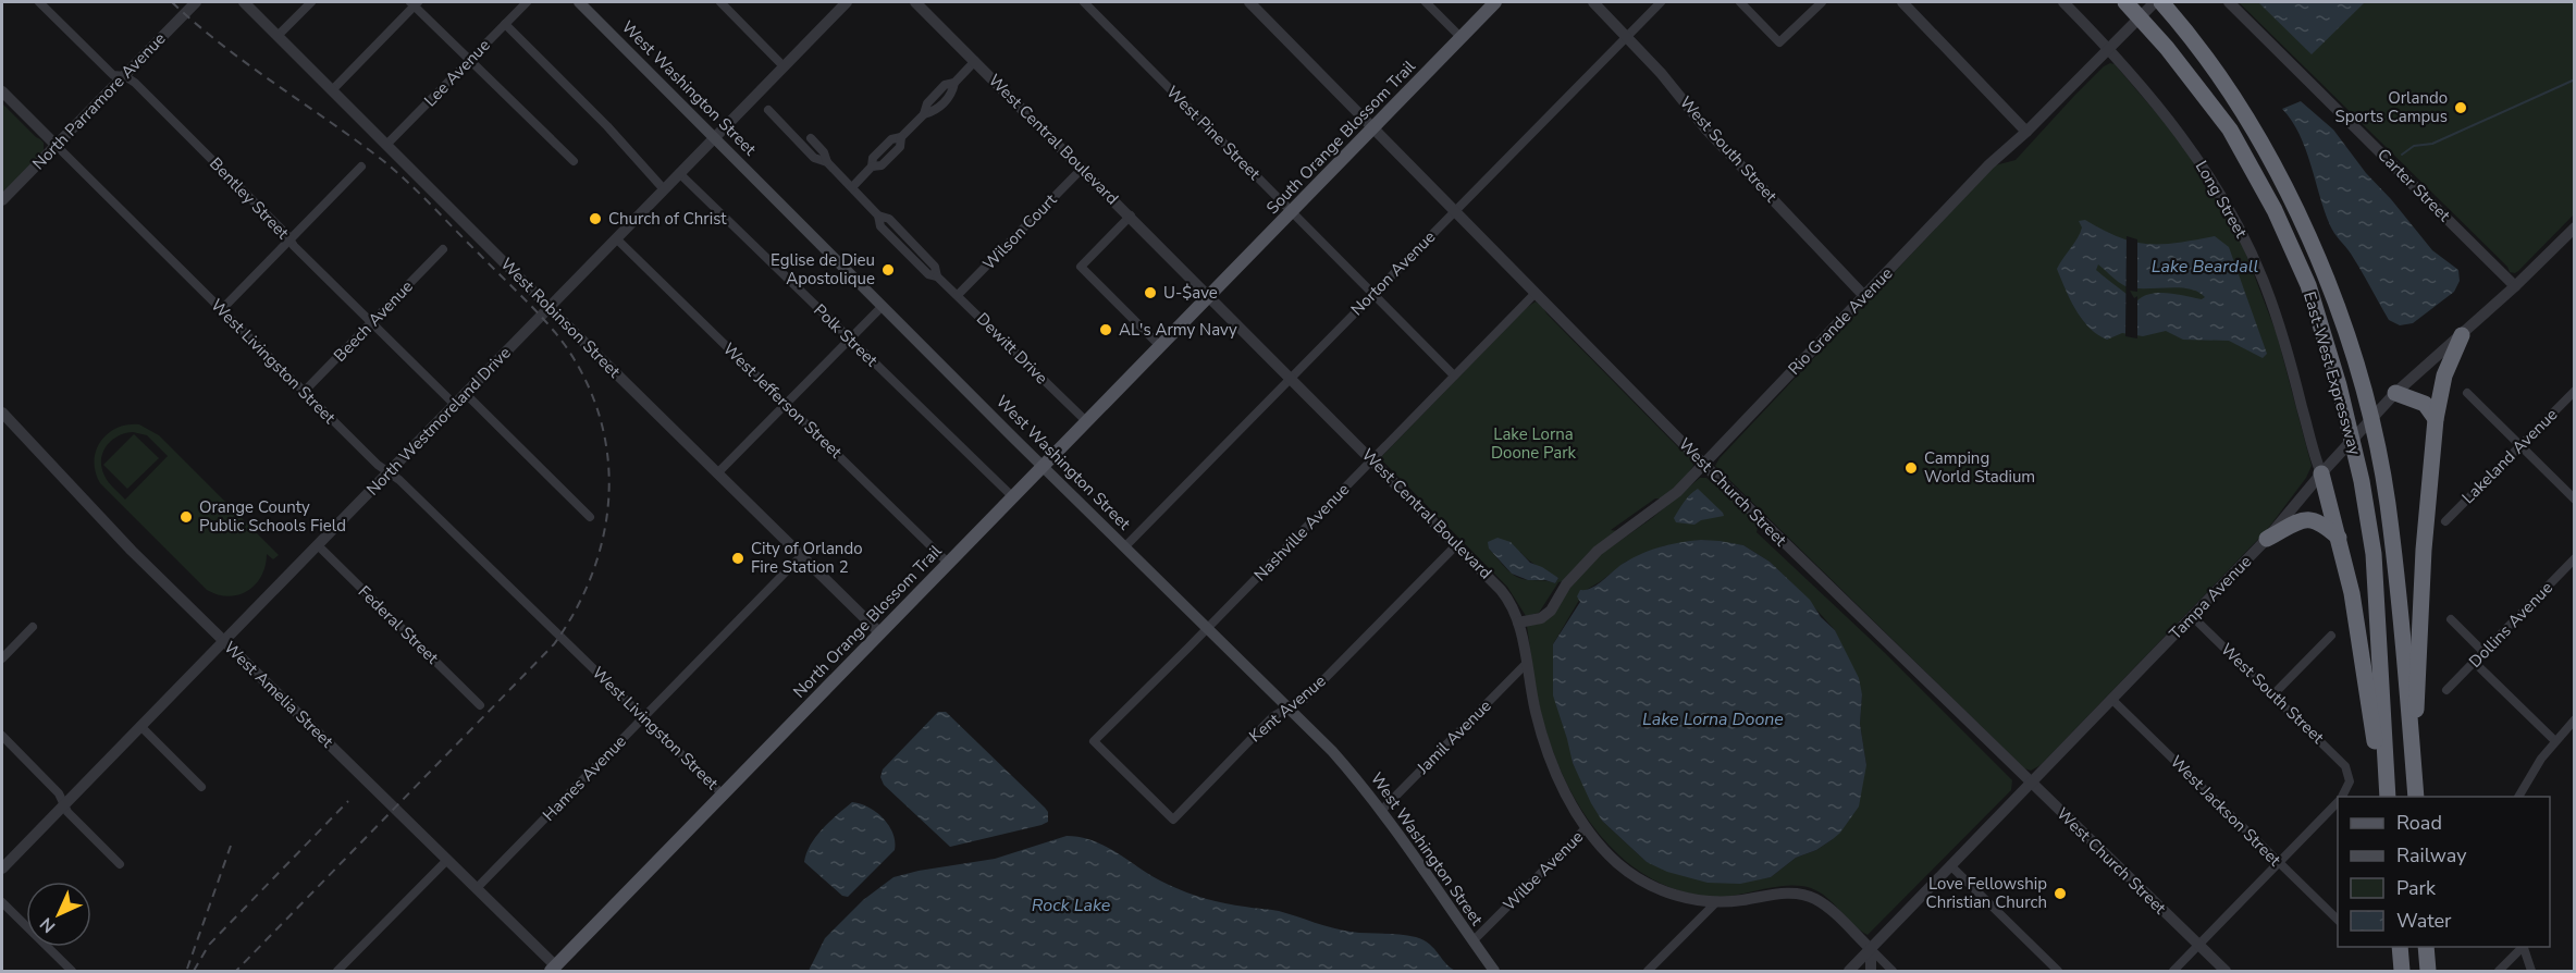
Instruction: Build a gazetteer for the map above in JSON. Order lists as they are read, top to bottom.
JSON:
{
  "streets": {
    "highway": ["East-West Expressway"],
    "main road": ["West Washington Street", "South Orange Blossom Trail", "North Orange Blossom Trail"],
    "street": [
      "Lee Avenue",
      "North Parramore Avenue",
      "West Pine Street",
      "West Central Boulevard",
      "West South Street",
      "Carter Street",
      "Bentley Street",
      "Long Street",
      "Wilson Court",
      "Norton Avenue",
      "West Robinson Street",
      "Beech Avenue",
      "Rio Grande Avenue",
      "Polk Street",
      "Dewitt Drive",
      "West Livingston Street",
      "West Jefferson Street",
      "North Westmoreland Drive",
      "Lakeland Avenue",
      "West Church Street",
      "Nashville Avenue",
      "Tampa Avenue",
      "Federal Street",
      "Dollins Avenue",
      "West Amelia Street",
      "Kent Avenue",
      "Jamil Avenue",
      "Hames Avenue",
      "West Jackson Street",
      "Wilbe Avenue"
    ]
  },
  "crossings": [
    ["Lee Avenue", "West Robinson Street"],
    ["West Washington Street", "Norton Avenue"],
    ["West Washington Street", "North Westmoreland Drive"],
    ["West Washington Street", "Nashville Avenue"],
    ["West Washington Street", "North Orange Blossom Trail"],
    ["West Washington Street", "Kent Avenue"],
    ["West Washington Street", "Jamil Avenue"],
    ["West Washington Street", "Wilbe Avenue"],
    ["North Parramore Avenue", "Bentley Street"],
    ["North Parramore Avenue", "West Livingston Street"],
    ["West Pine Street", "South Orange Blossom Trail"],
    ["West Pine Street", "Norton Avenue"],
    ["West Pine Street", "Nashville Avenue"],
    ["South Orange Blossom Trail", "West Central Boulevard"],
    ["South Orange Blossom Trail", "West Church Street"],
    ["South Orange Blossom Trail", "North Orange Blossom Trail"],
    ["West Central Boulevard", "Wilson Court"],
    ["West Central Boulevard", "Norton Avenue"],
    ["West Central Boulevard", "Rio Grande Avenue"],
    ["West Central Boulevard", "Nashville Avenue"],
    ["West Central Boulevard", "Tampa Avenue"],
    ["West Central Boulevard", "North Orange Blossom Trail"],
    ["West Central Boulevard", "Kent Avenue"],
    ["West Central Boulevard", "Jamil Avenue"],
    ["West Central Boulevard", "Wilbe Avenue"],
    ["West South Street", "Norton Avenue"],
    ["West South Street", "Rio Grande Avenue"],
    ["West South Street", "Tampa Avenue"],
    ["Carter Street", "Tampa Avenue"],
    ["Bentley Street", "Beech Avenue"],
    ["Bentley Street", "North Westmoreland Drive"],
    ["Long Street", "Rio Grande Avenue"],
    ["Long Street", "Tampa Avenue"],
    ["Wilson Court", "Dewitt Drive"],
    ["Norton Avenue", "West Church Street"],
    ["West Robinson Street", "North Westmoreland Drive"],
    ["West Robinson Street", "North Orange Blossom Trail"],
    ["West Robinson Street", "Hames Avenue"],
    ["Beech Avenue", "West Livingston Street"],
    ["Rio Grande Avenue", "West Church Street"],
    ["Polk Street", "North Westmoreland Drive"],
    ["Polk Street", "North Orange Blossom Trail"],
    ["Dewitt Drive", "North Orange Blossom Trail"],
    ["West Livingston Street", "North Westmoreland Drive"],
    ["West Livingston Street", "North Orange Blossom Trail"],
    ["West Livingston Street", "Hames Avenue"],
    ["West Jefferson Street", "North Westmoreland Drive"],
    ["West Jefferson Street", "North Orange Blossom Trail"],
    ["North Westmoreland Drive", "Federal Street"],
    ["North Westmoreland Drive", "West Amelia Street"],
    ["West Church Street", "Nashville Avenue"],
    ["West Church Street", "Tampa Avenue"],
    ["Nashville Avenue", "Kent Avenue"],
    ["Tampa Avenue", "West Jackson Street"],
    ["North Orange Blossom Trail", "West Amelia Street"],
    ["West Amelia Street", "Hames Avenue"]
  ],
  "water": ["Lake Beardall", "Lake Lorna Doone", "Rock Lake"],
  "parks": ["Lake Lorna Doone Park"],
  "places": [
    "Orlando Sports Campus",
    "Church of Christ",
    "Eglise de Dieu Apostolique",
    "U-$ave",
    "AL's Army Navy",
    "Camping World Stadium",
    "Orange County Public Schools Field",
    "City of Orlando Fire Station 2",
    "Love Fellowship Christian Church"
  ],
  "legend": [
    "Road",
    "Railway",
    "Park",
    "Water"
  ],
  "north": "bottom left"
}
